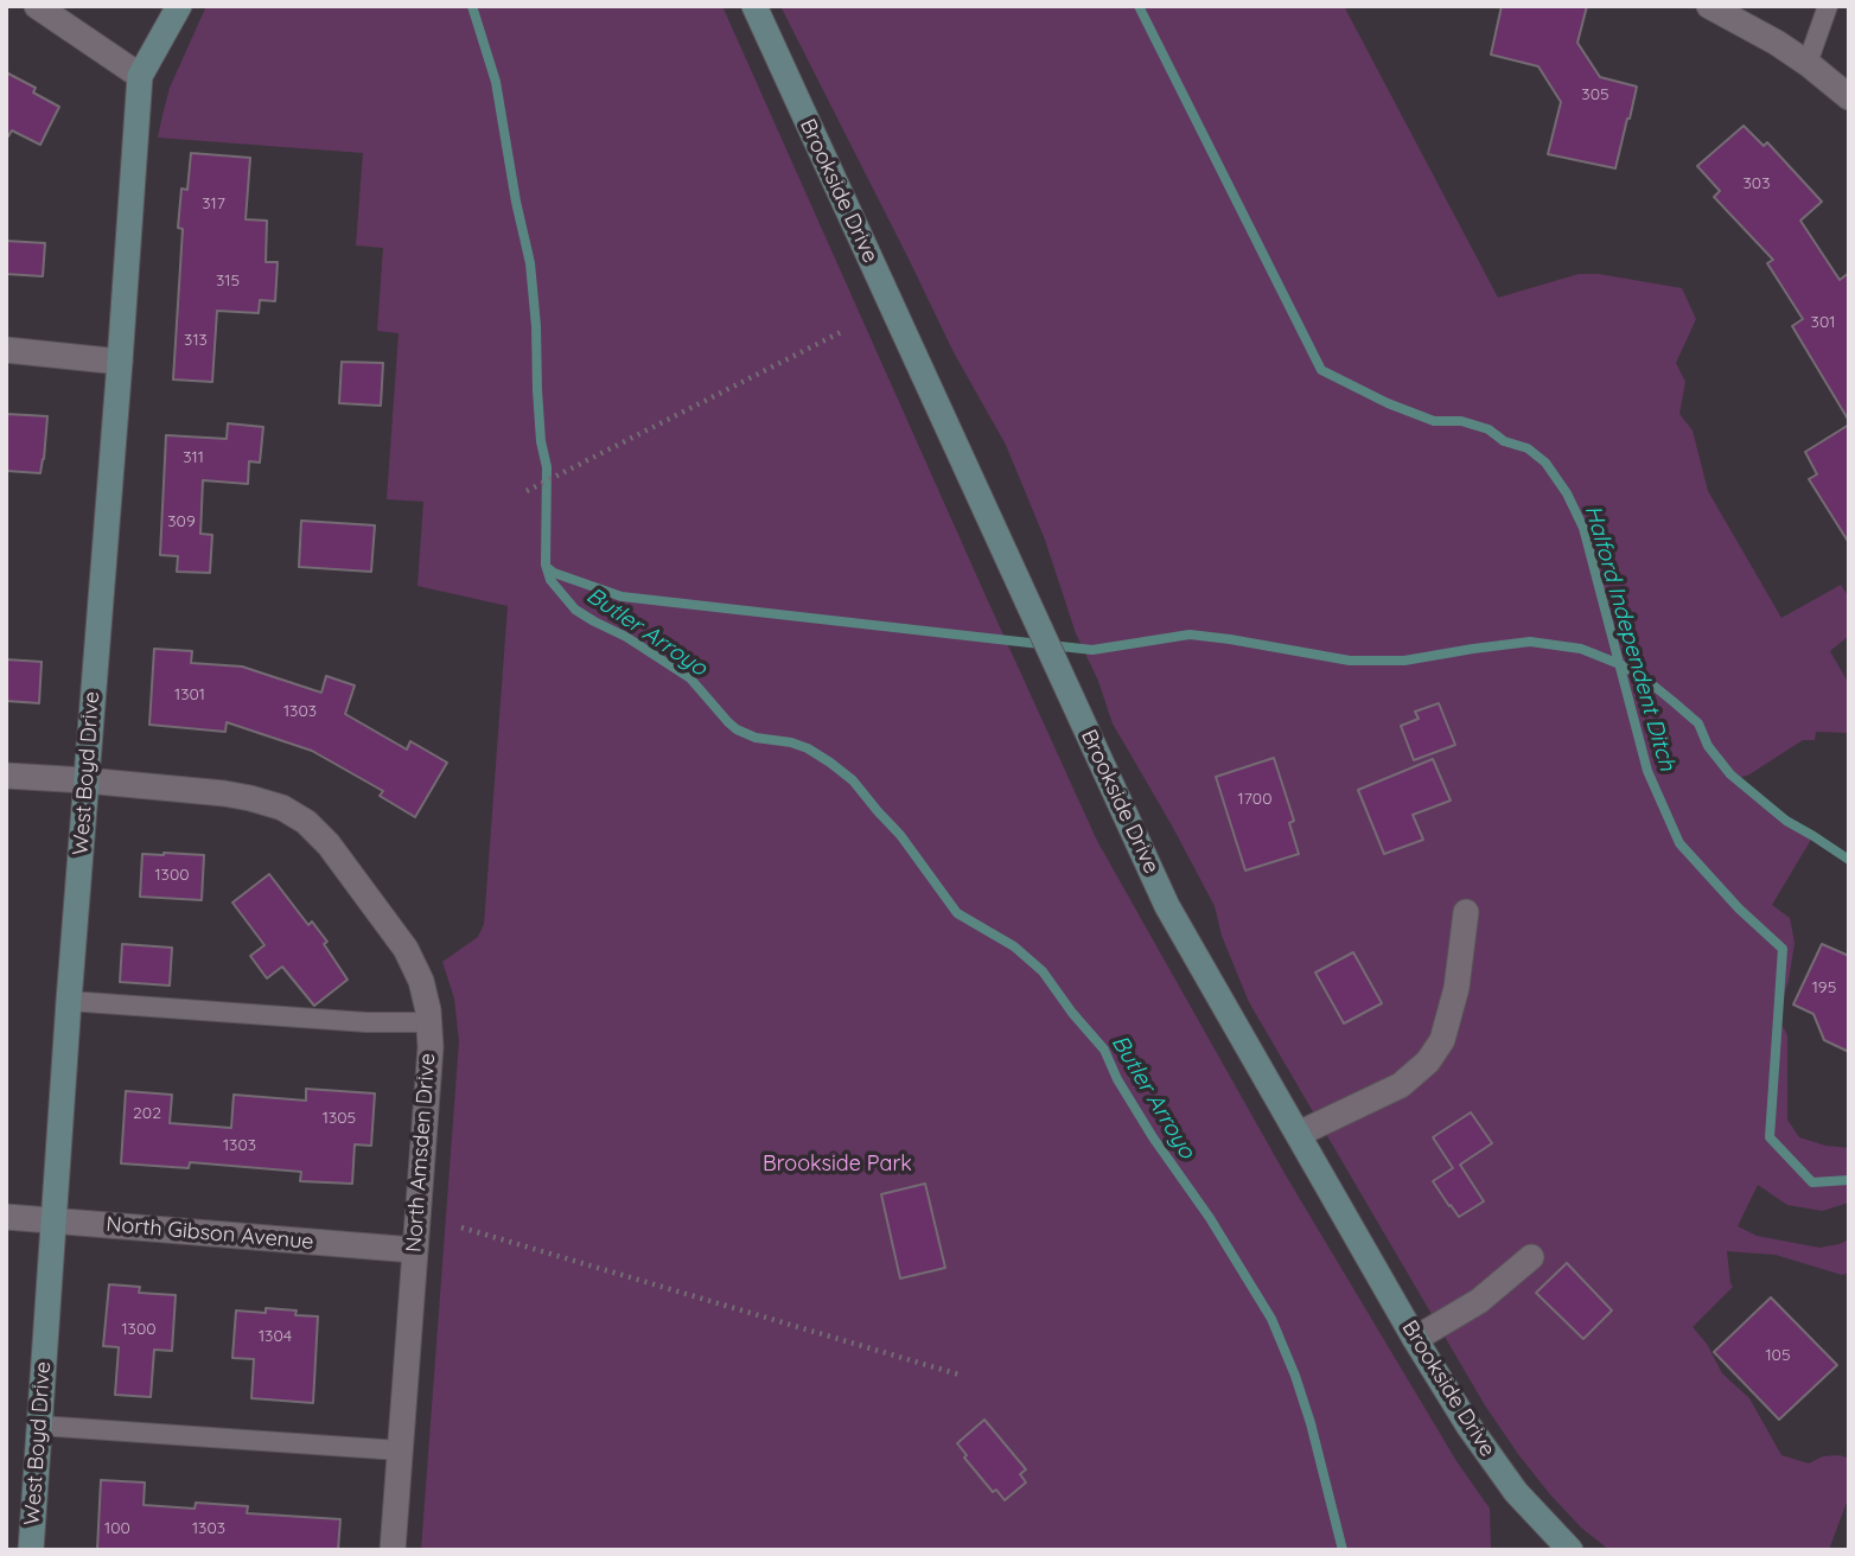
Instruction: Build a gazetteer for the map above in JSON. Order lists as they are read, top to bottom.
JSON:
{
  "streets": {
    "main road": ["Brookside Drive", "West Boyd Drive"],
    "street": ["North Amsden Drive", "North Gibson Avenue"]
  },
  "crossings": [
    ["West Boyd Drive", "North Amsden Drive"],
    ["West Boyd Drive", "North Gibson Avenue"],
    ["North Amsden Drive", "North Gibson Avenue"]
  ],
  "water": ["Butler Arroyo", "Halford Independent Ditch"],
  "parks": ["Brookside Park"],
  "house_numbers": [
    "305",
    "303",
    "317",
    "315",
    "301",
    "313",
    "311",
    "309",
    "1301",
    "1303",
    "1700",
    "1300",
    "195",
    "202",
    "1305",
    "1303",
    "1300",
    "1304",
    "105",
    "100",
    "1303"
  ]
}
